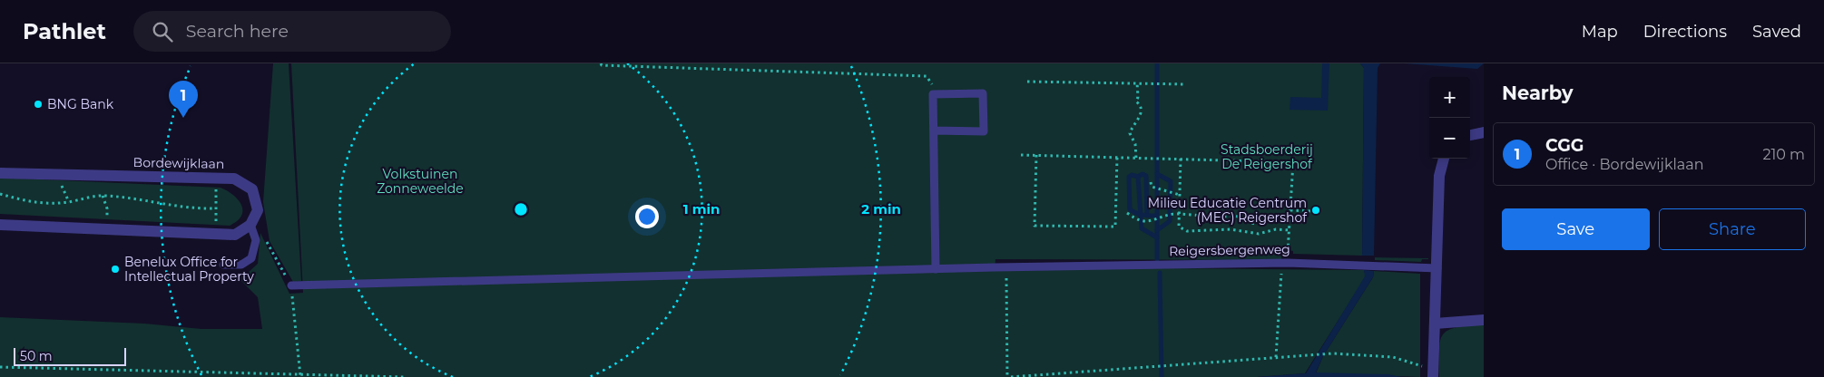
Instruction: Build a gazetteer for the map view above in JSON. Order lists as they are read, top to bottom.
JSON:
{
  "streets": {
    "street": ["Bordewijklaan"],
    "lane": ["Reigersbergenweg"]
  },
  "parks": ["Stadsboerderij De Reigershof", "Volkstuinen Zonneweelde"],
  "places": ["BNG Bank", "Milieu Educatie Centrum (MEC) Reigershof", "Benelux Office for Intellectual Property"],
  "scale_bar": "50 m",
  "page": {
    "header": "Pathlet",
    "search": "Search here",
    "nav": ["Map", "Directions", "Saved"],
    "heading": "Nearby",
    "map_buttons": ["+", "−"],
    "pins": "1",
    "list": [
      {
        "mark": "1",
        "name": "CGG",
        "note": "Office · Bordewijklaan",
        "value": "210 m"
      }
    ],
    "buttons": ["Save", "Share"],
    "scale": "50 m"
  },
  "rings": ["1 min", "2 min"]
}
